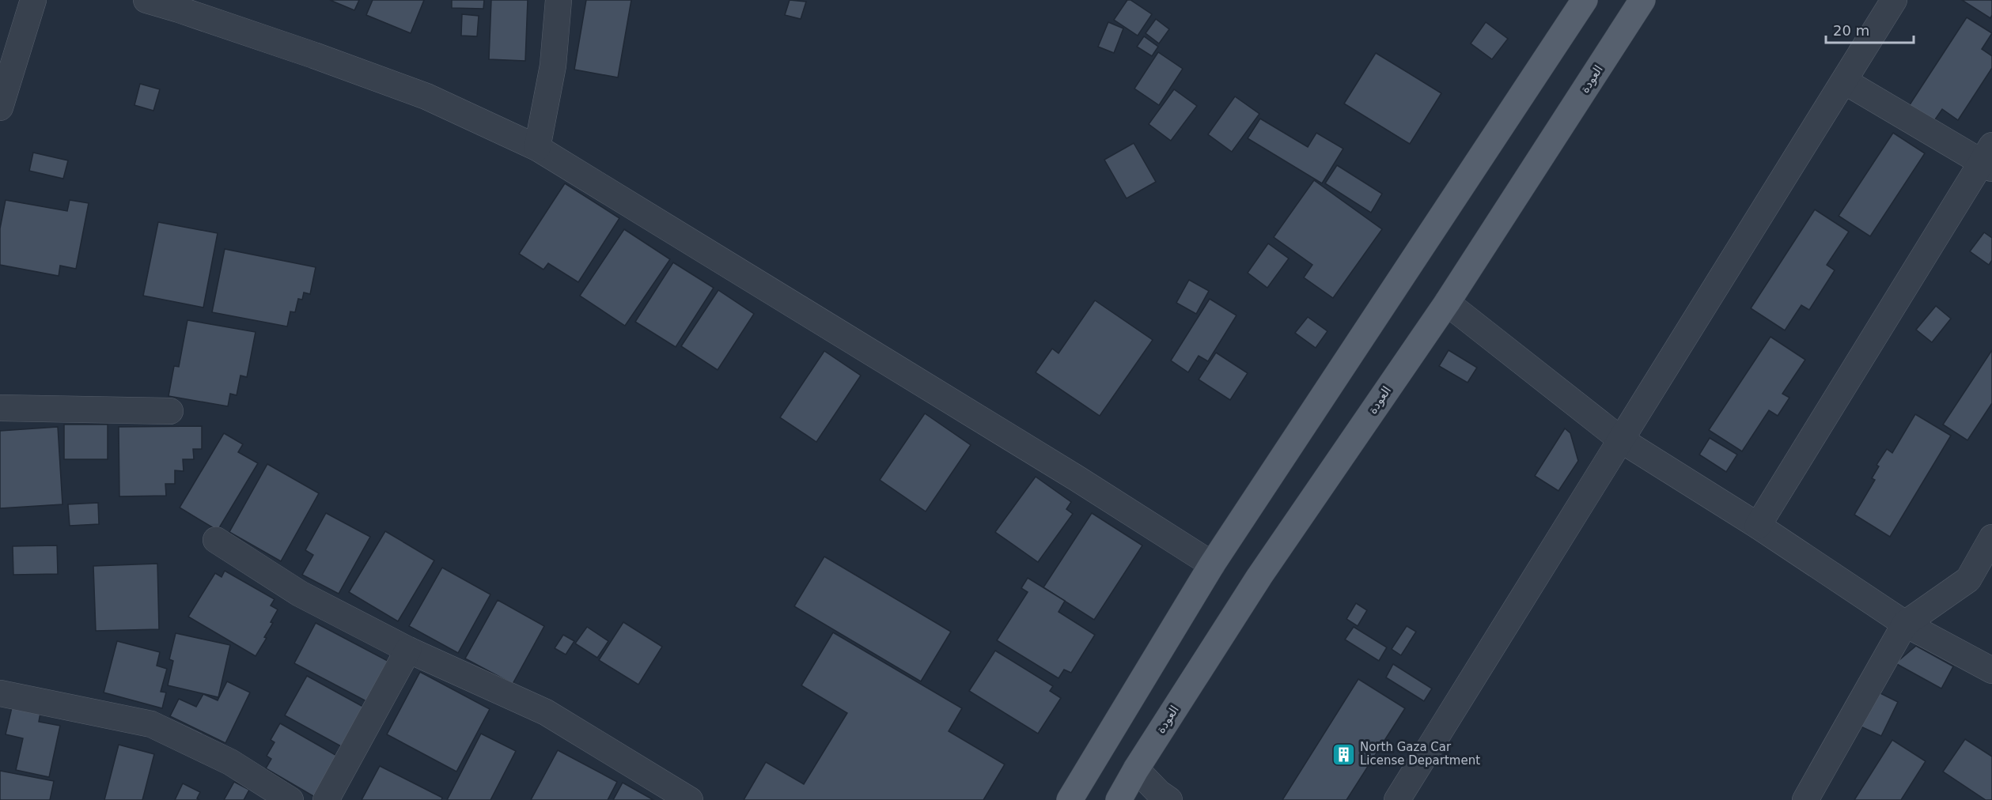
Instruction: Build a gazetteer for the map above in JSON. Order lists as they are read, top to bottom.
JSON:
{
  "streets": {
    "main road": ["العودة"]
  },
  "places": {
    "building": ["North Gaza Car License Department"]
  },
  "scale_bar": "20 m"
}
